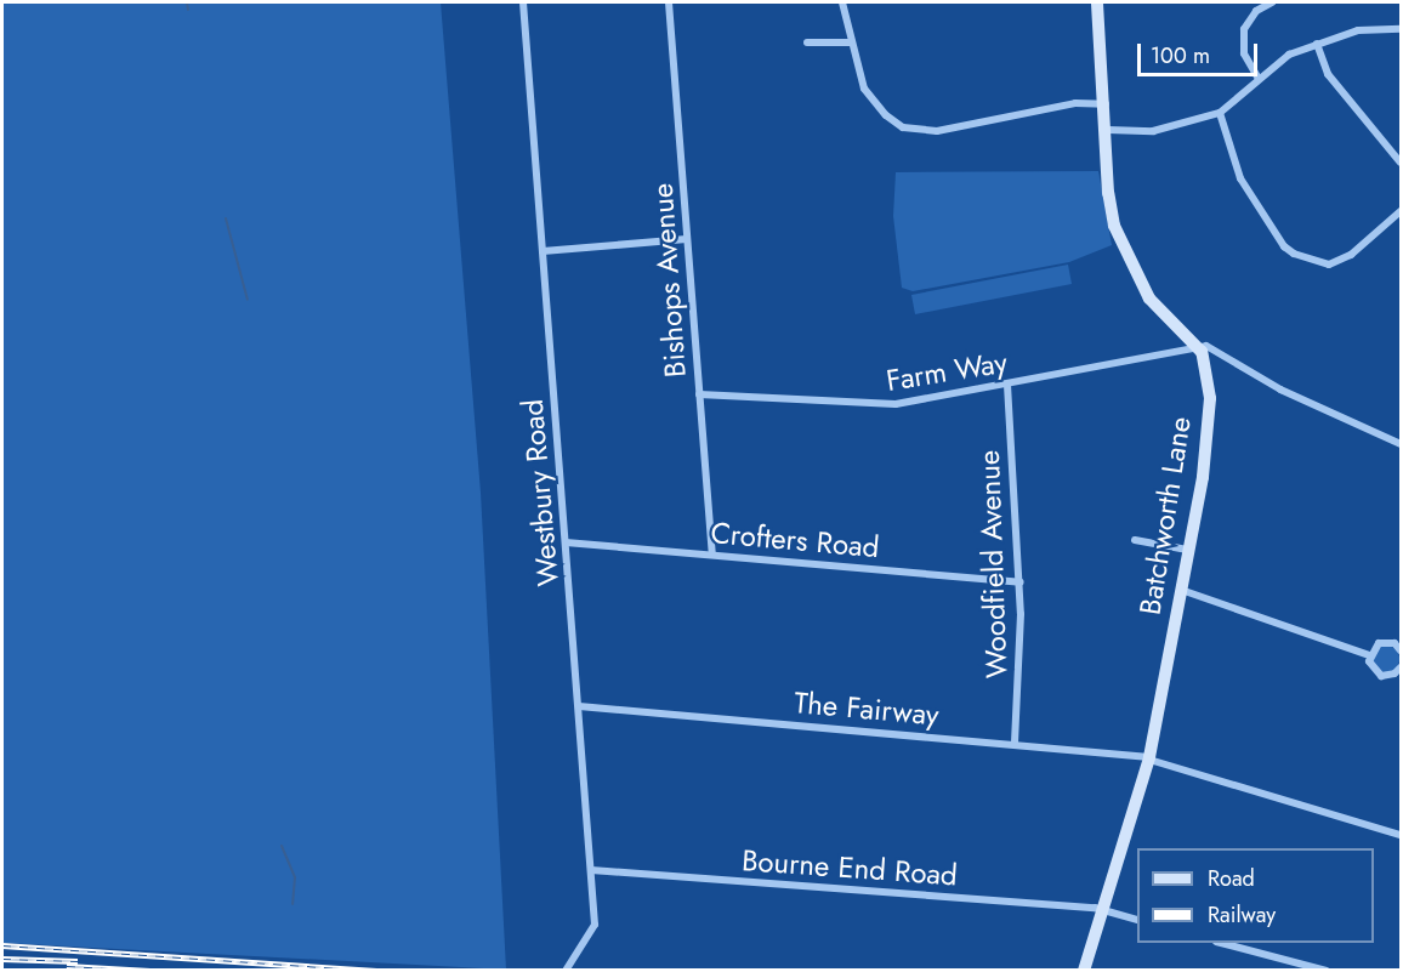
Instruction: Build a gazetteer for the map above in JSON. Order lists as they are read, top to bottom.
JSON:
{
  "streets": {
    "street": [
      "Bishops Avenue",
      "Farm Way",
      "Westbury Road",
      "Batchworth Lane",
      "Crofters Road",
      "Woodfield Avenue",
      "The Fairway",
      "Bourne End Road"
    ]
  },
  "crossings": [
    ["Bishops Avenue", "Farm Way"],
    ["Bishops Avenue", "Crofters Road"],
    ["Farm Way", "Batchworth Lane"],
    ["Farm Way", "Woodfield Avenue"],
    ["Westbury Road", "Crofters Road"],
    ["Westbury Road", "The Fairway"],
    ["Westbury Road", "Bourne End Road"],
    ["Batchworth Lane", "The Fairway"],
    ["Batchworth Lane", "Bourne End Road"],
    ["Crofters Road", "Woodfield Avenue"],
    ["Woodfield Avenue", "The Fairway"]
  ],
  "legend": ["Road", "Railway"],
  "scale_bar": "100 m"
}
